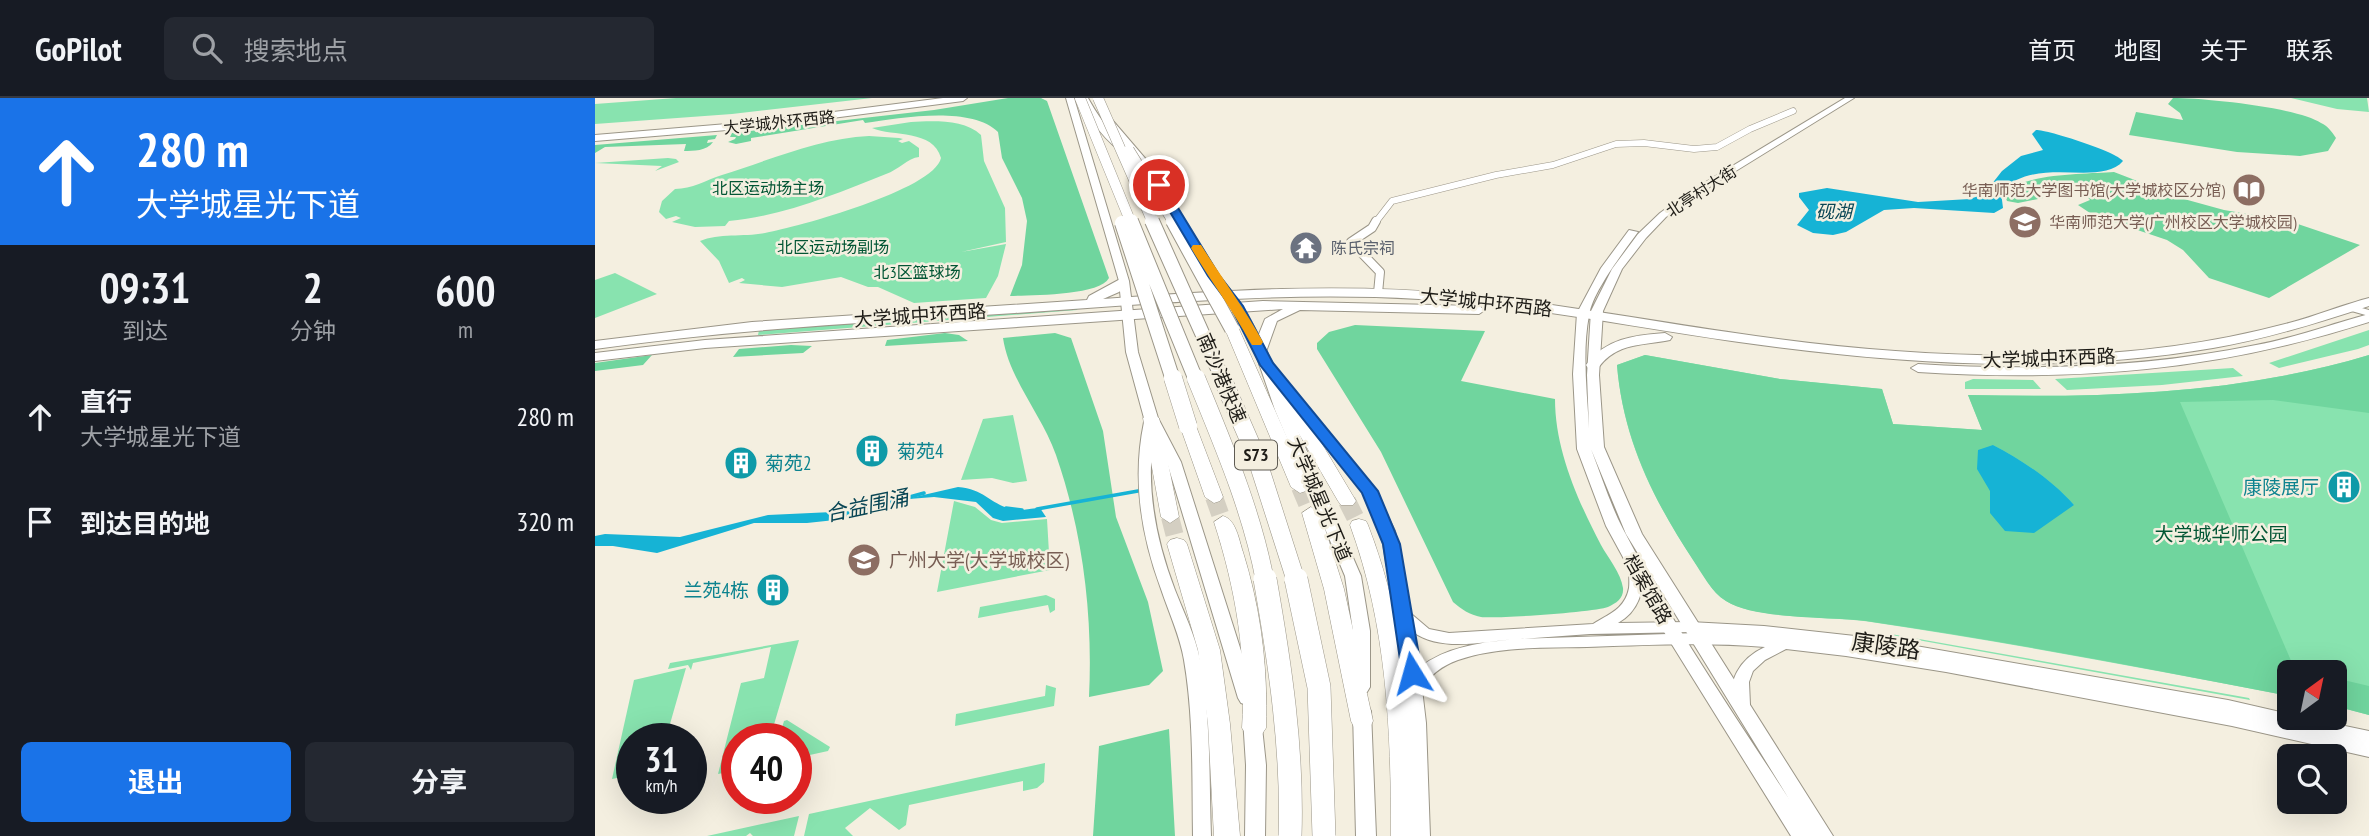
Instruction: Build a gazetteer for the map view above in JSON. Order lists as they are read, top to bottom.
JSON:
{
  "streets": {
    "highway": ["南沙港快速", "S73"],
    "main road": [
      "大学城外环西路",
      "北亭村大街",
      "大学城中环西路",
      "大学城星光下道",
      "档案馆路"
    ],
    "street": ["康陵路"]
  },
  "crossings": [
    ["北亭村大街", "大学城中环西路"],
    ["北亭村大街", "档案馆路"],
    ["大学城中环西路", "大学城星光下道"],
    ["大学城中环西路", "档案馆路"],
    ["南沙港快速", "大学城星光下道"],
    ["档案馆路", "康陵路"]
  ],
  "water": ["砚湖", "合益围涌"],
  "parks": [
    "北区运动场主场",
    "北区运动场副场",
    "北3区篮球场",
    "大学城华师公园"
  ],
  "places": {
    "library": ["华南师范大学图书馆(大学城校区分馆)"],
    "school or university": ["华南师范大学(广州校区大学城校园)", "广州大学(大学城校区)"],
    "temple": ["陈氏宗祠"],
    "building": [
      "菊苑4",
      "菊苑2",
      "康陵展厅",
      "兰苑4栋"
    ]
  },
  "north": "top right",
  "page": {
    "header": "GoPilot",
    "search": "搜索地点",
    "nav": [
      "首页",
      "地图",
      "关于",
      "联系"
    ],
    "turn": ["280 m", "大学城星光下道"],
    "eta": [
      "09:31",
      "到达",
      "2",
      "分钟",
      "600",
      "m"
    ],
    "list": [
      {
        "name": "直行",
        "note": "大学城星光下道",
        "value": "280 m"
      },
      {
        "name": "到达目的地",
        "value": "320 m"
      }
    ],
    "speed": "31 km/h",
    "limit": "40",
    "buttons": ["退出", "分享"]
  }
}
